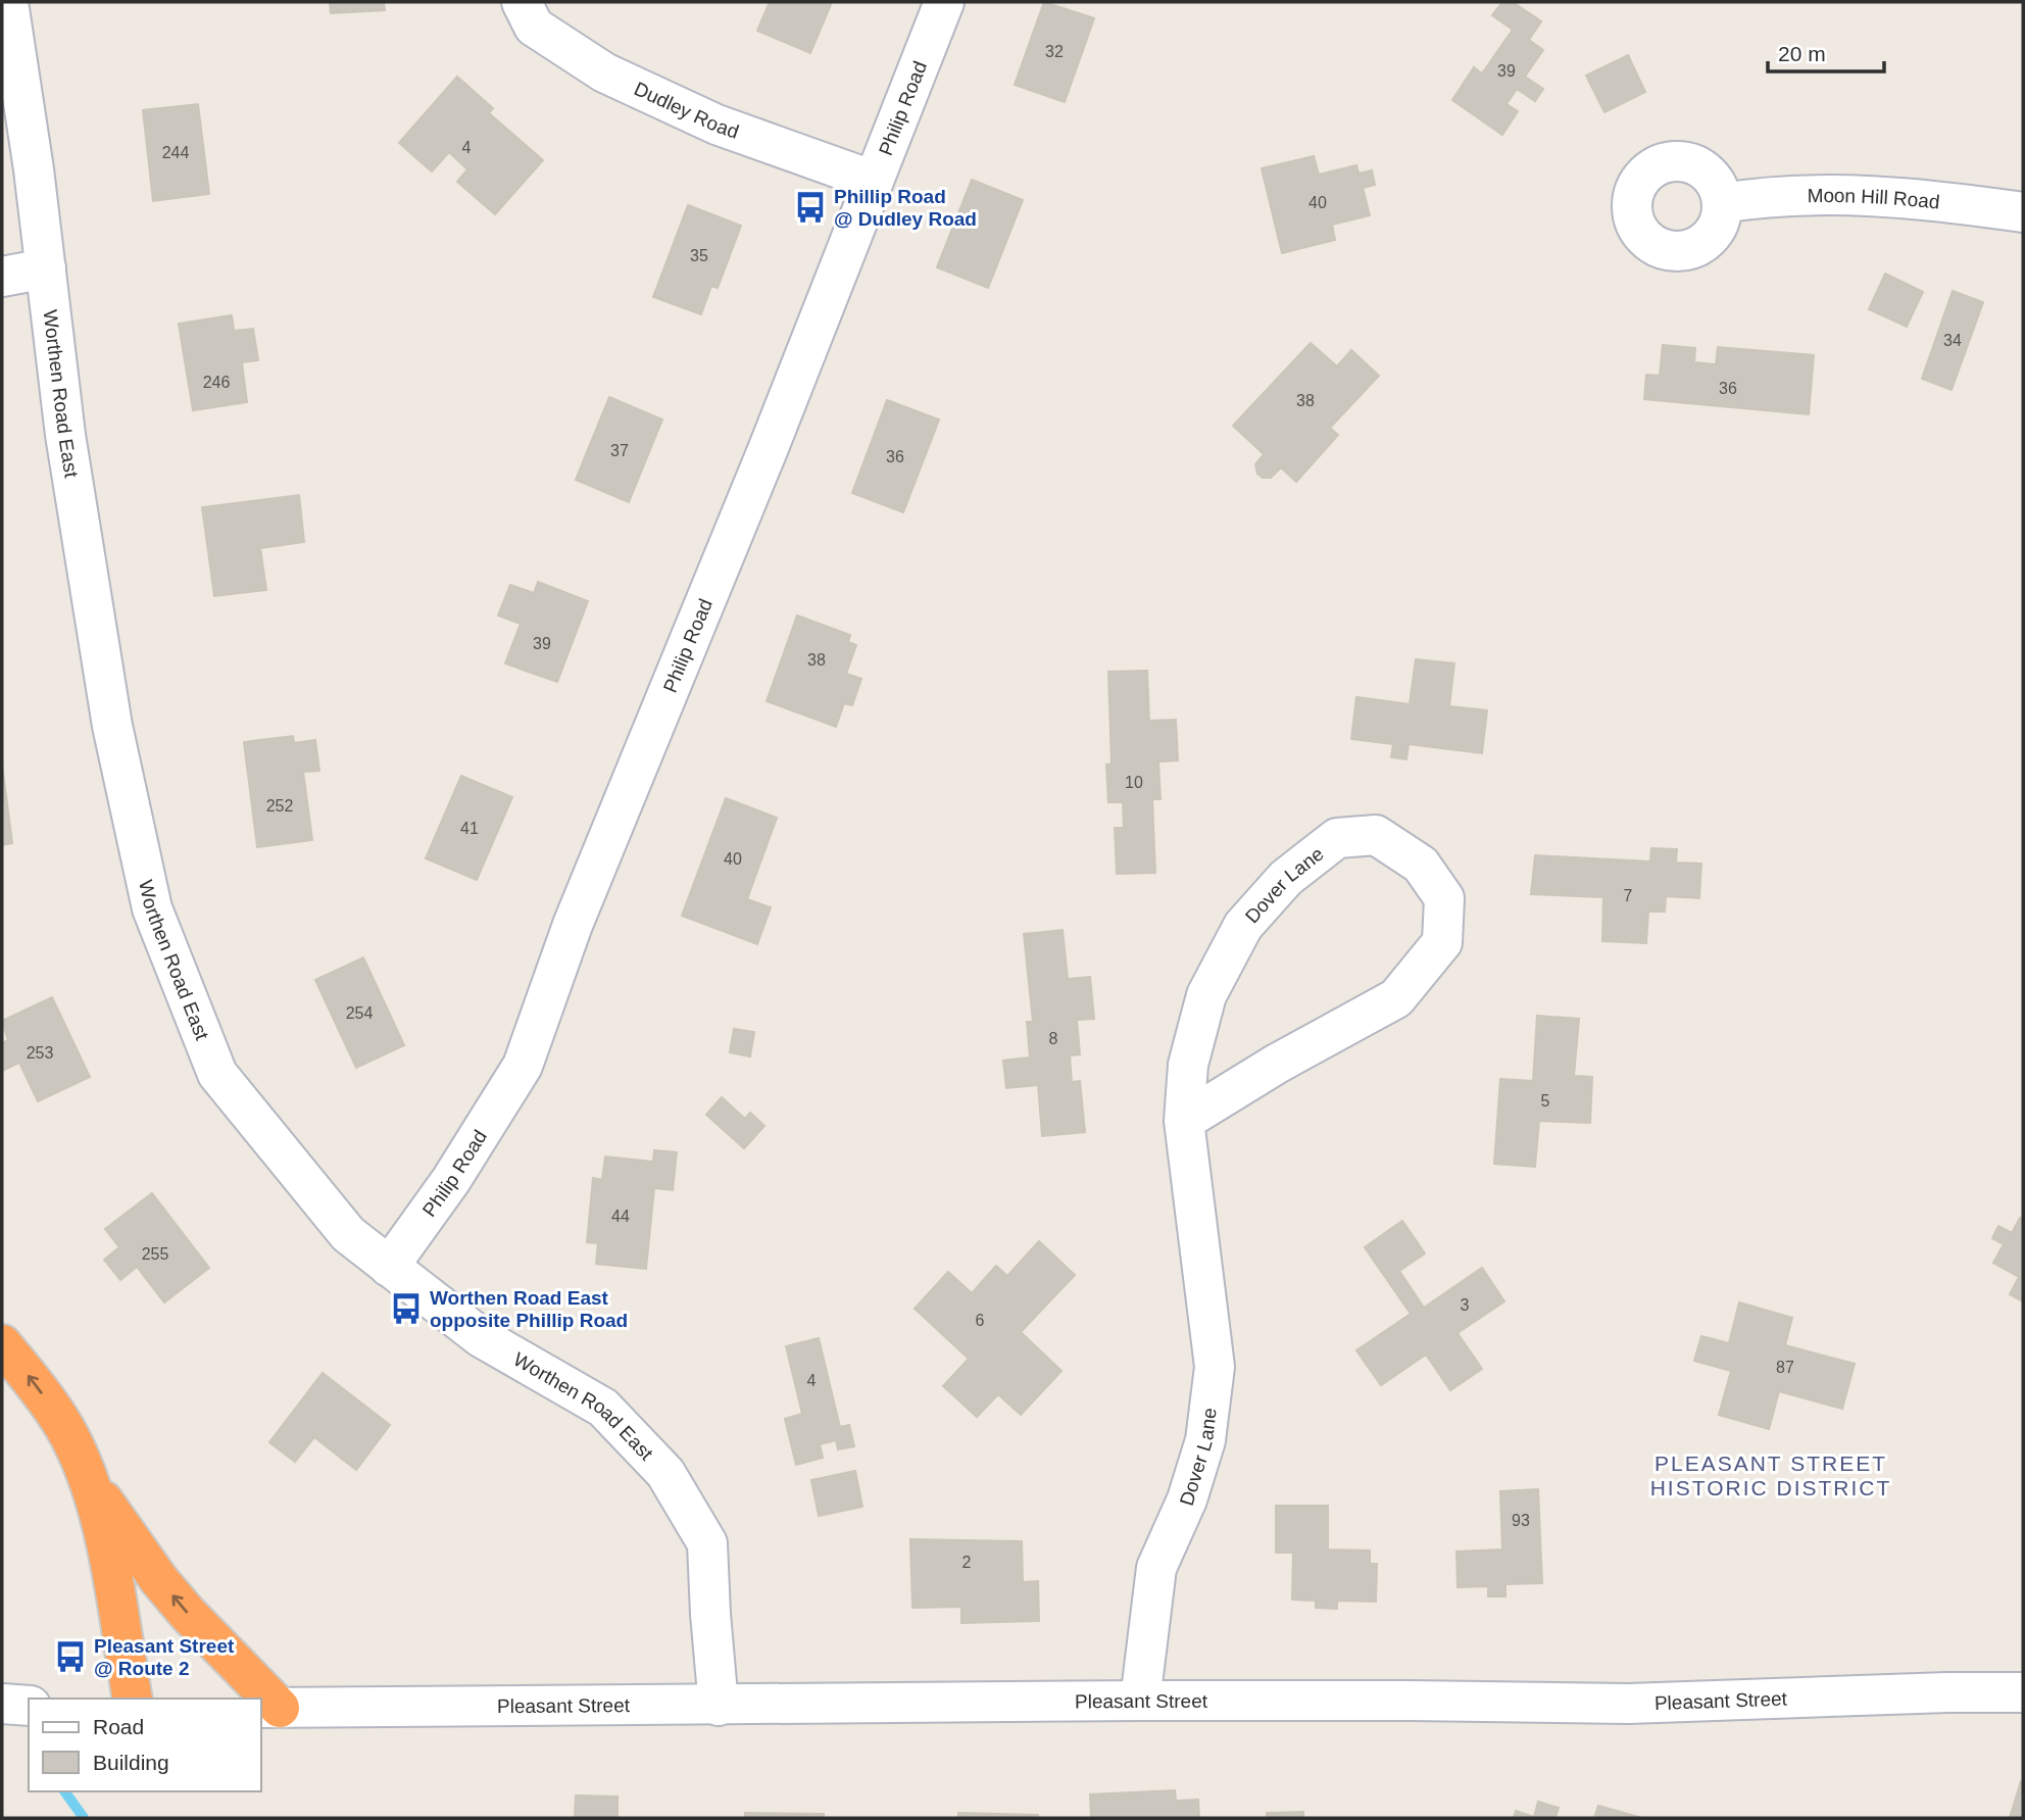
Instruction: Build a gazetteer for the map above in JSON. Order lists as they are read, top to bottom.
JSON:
{
  "streets": {
    "street": [
      "Dudley Road",
      "Philip Road",
      "Moon Hill Road",
      "Worthen Road East",
      "Dover Lane",
      "Pleasant Street"
    ]
  },
  "crossings": [
    ["Dudley Road", "Philip Road"],
    ["Philip Road", "Worthen Road East"],
    ["Worthen Road East", "Pleasant Street"],
    ["Dover Lane", "Pleasant Street"]
  ],
  "districts": ["PLEASANT STREET HISTORIC DISTRICT"],
  "places": {
    "bus stop": ["Phillip Road @ Dudley Road", "Worthen Road East opposite Phillip Road", "Pleasant Street @ Route 2"]
  },
  "house_numbers": [
    "32",
    "39",
    "4",
    "244",
    "40",
    "35",
    "34",
    "246",
    "36",
    "38",
    "37",
    "36",
    "39",
    "38",
    "10",
    "252",
    "41",
    "40",
    "7",
    "254",
    "8",
    "253",
    "5",
    "44",
    "255",
    "3",
    "6",
    "87",
    "4",
    "93",
    "2"
  ],
  "legend": ["Road", "Building"],
  "scale_bar": "20 m"
}
